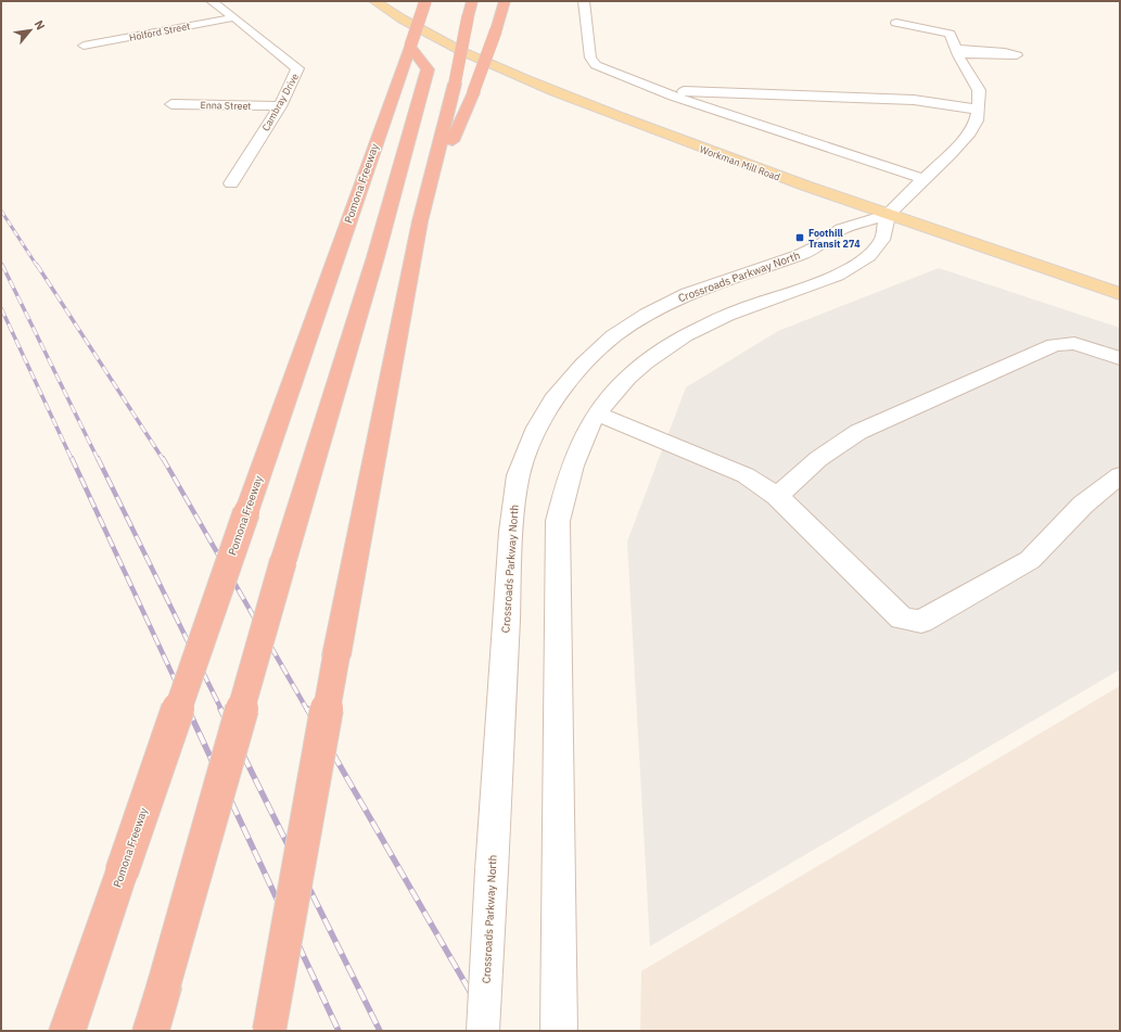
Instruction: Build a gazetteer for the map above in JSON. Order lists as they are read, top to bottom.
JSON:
{
  "streets": {
    "highway": ["Pomona Freeway"],
    "main road": ["Workman Mill Road"],
    "street": [
      "Holford Street",
      "Cambray Drive",
      "Enna Street",
      "Crossroads Parkway North"
    ]
  },
  "crossings": [
    ["Holford Street", "Cambray Drive"],
    ["Cambray Drive", "Enna Street"],
    ["Workman Mill Road", "Crossroads Parkway North"]
  ],
  "places": {
    "transit": ["Foothill Transit 274"]
  },
  "north": "top right"
}
